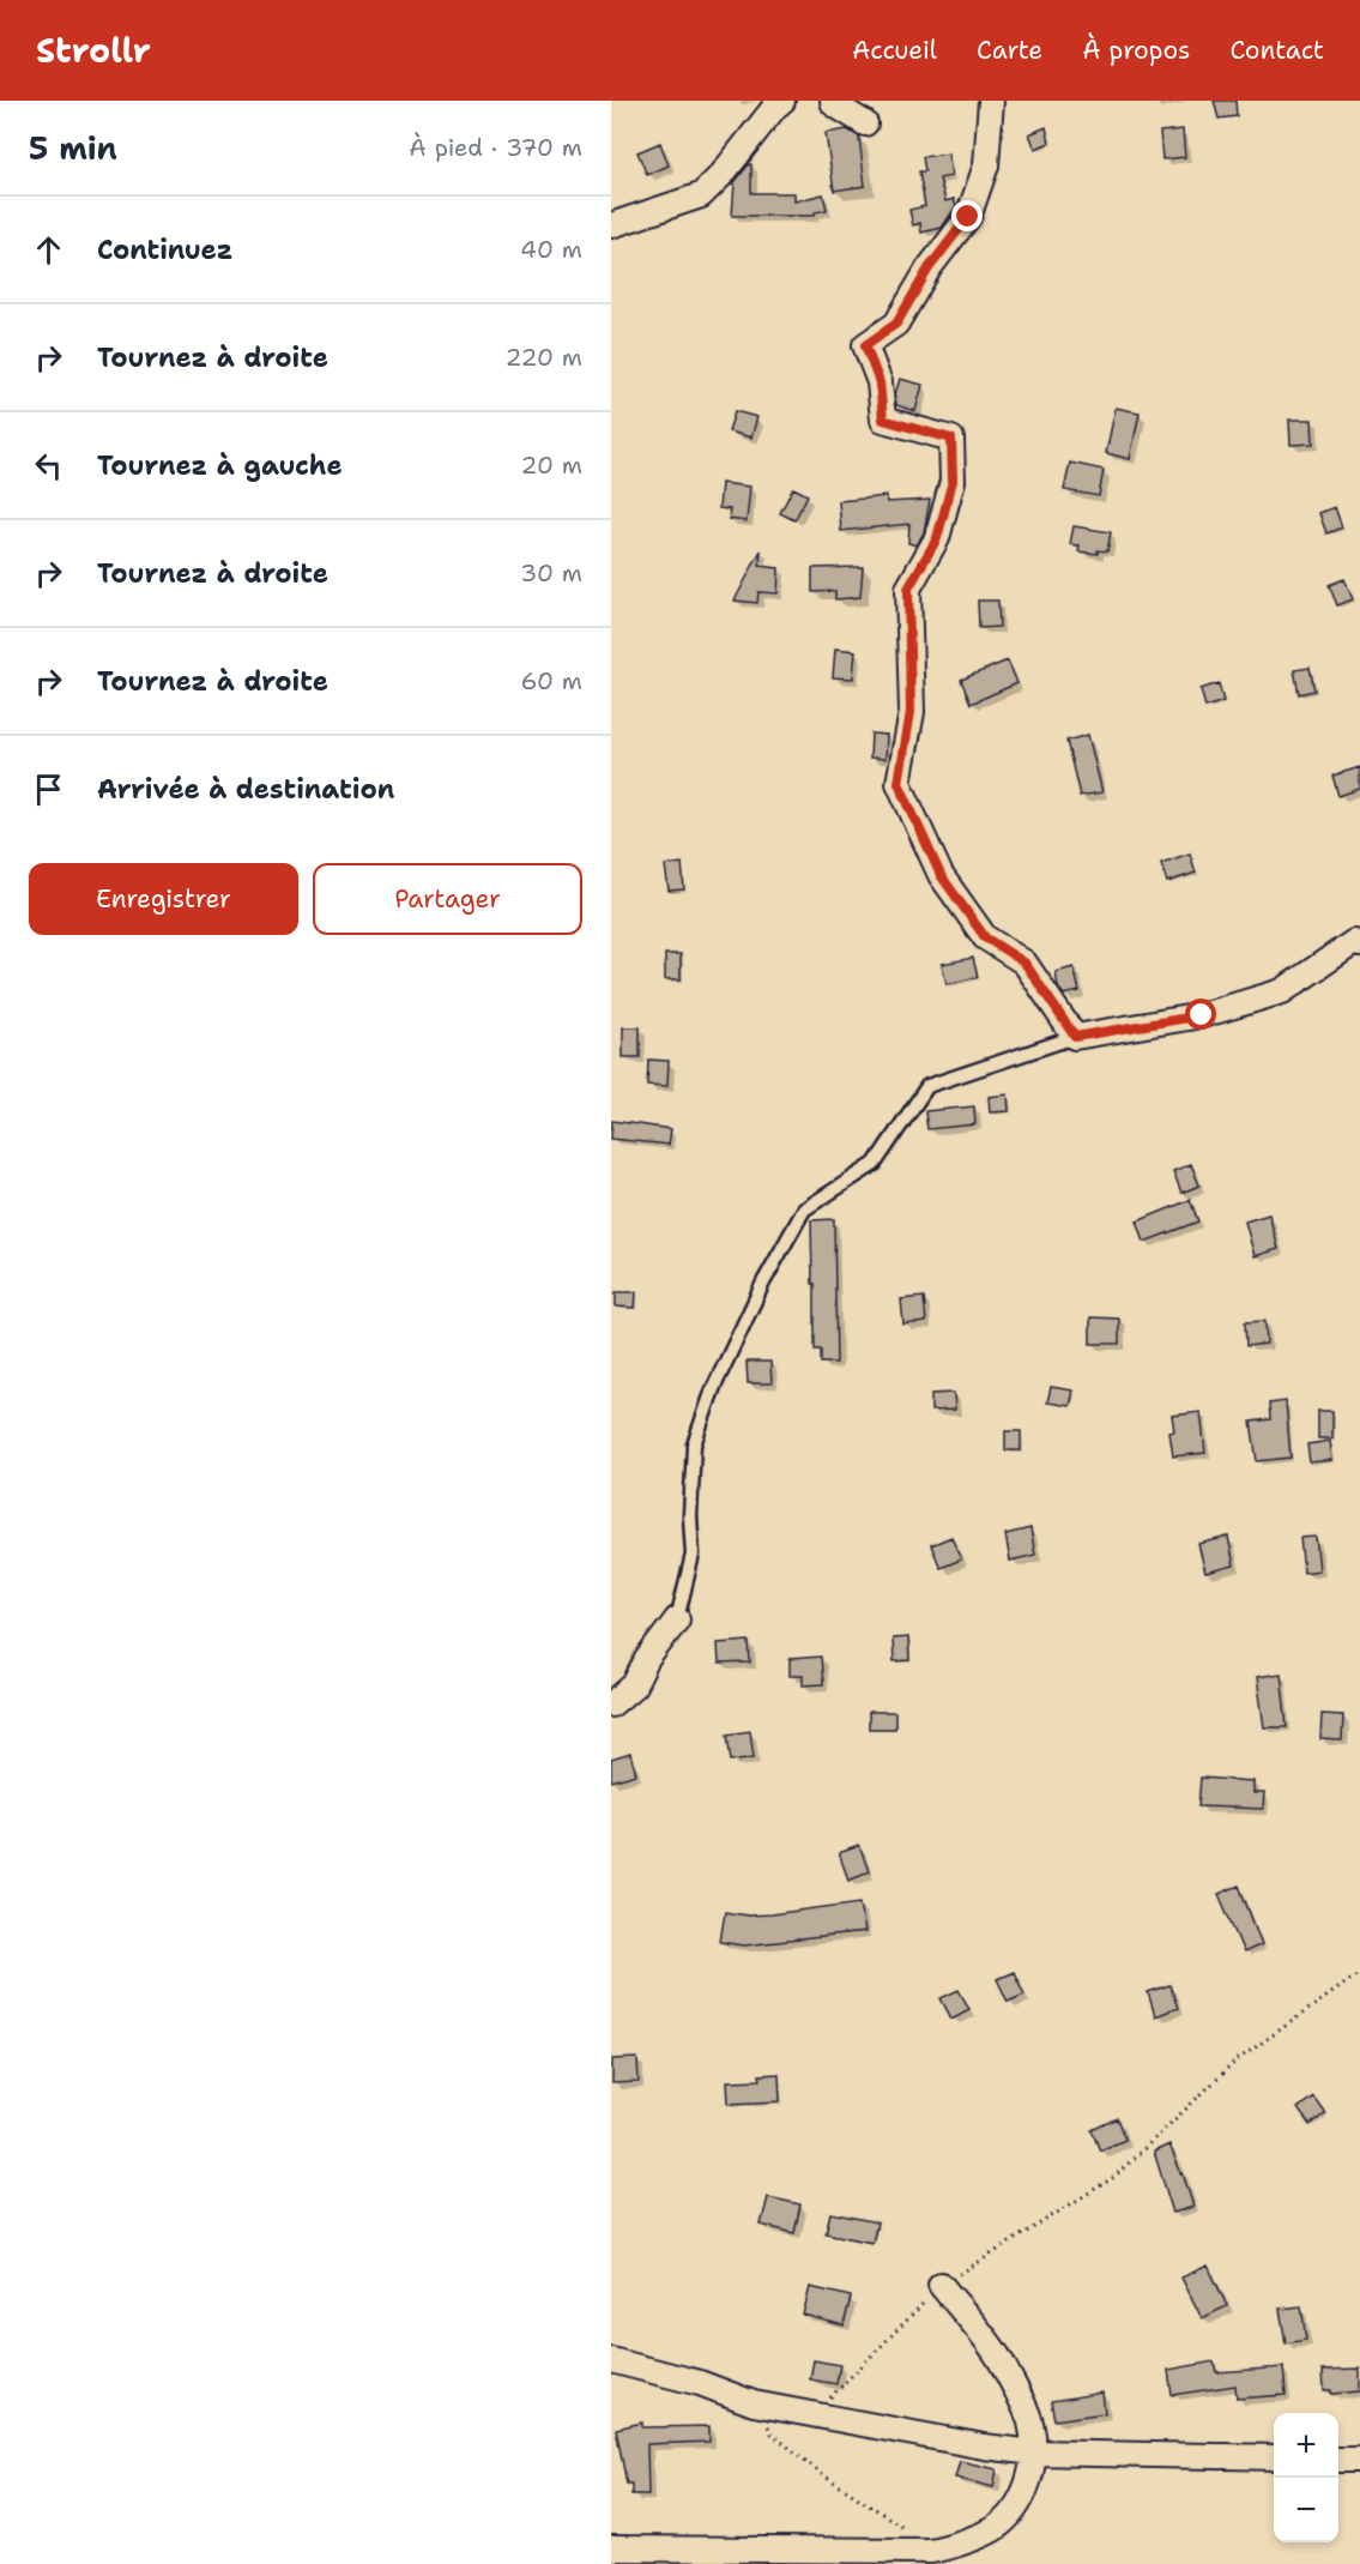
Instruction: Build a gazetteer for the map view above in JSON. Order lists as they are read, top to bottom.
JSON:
{
  "page": {
    "header": "Strollr",
    "nav": [
      "Accueil",
      "Carte",
      "À propos",
      "Contact"
    ],
    "heading": ["5 min", "À pied · 370 m"],
    "list": [
      ["Continuez", "40 m"],
      ["Tournez à droite", "220 m"],
      ["Tournez à gauche", "20 m"],
      ["Tournez à droite", "30 m"],
      ["Tournez à droite", "60 m"],
      "Arrivée à destination"
    ],
    "buttons": ["Enregistrer", "Partager"],
    "map_buttons": ["+", "−"]
  }
}
